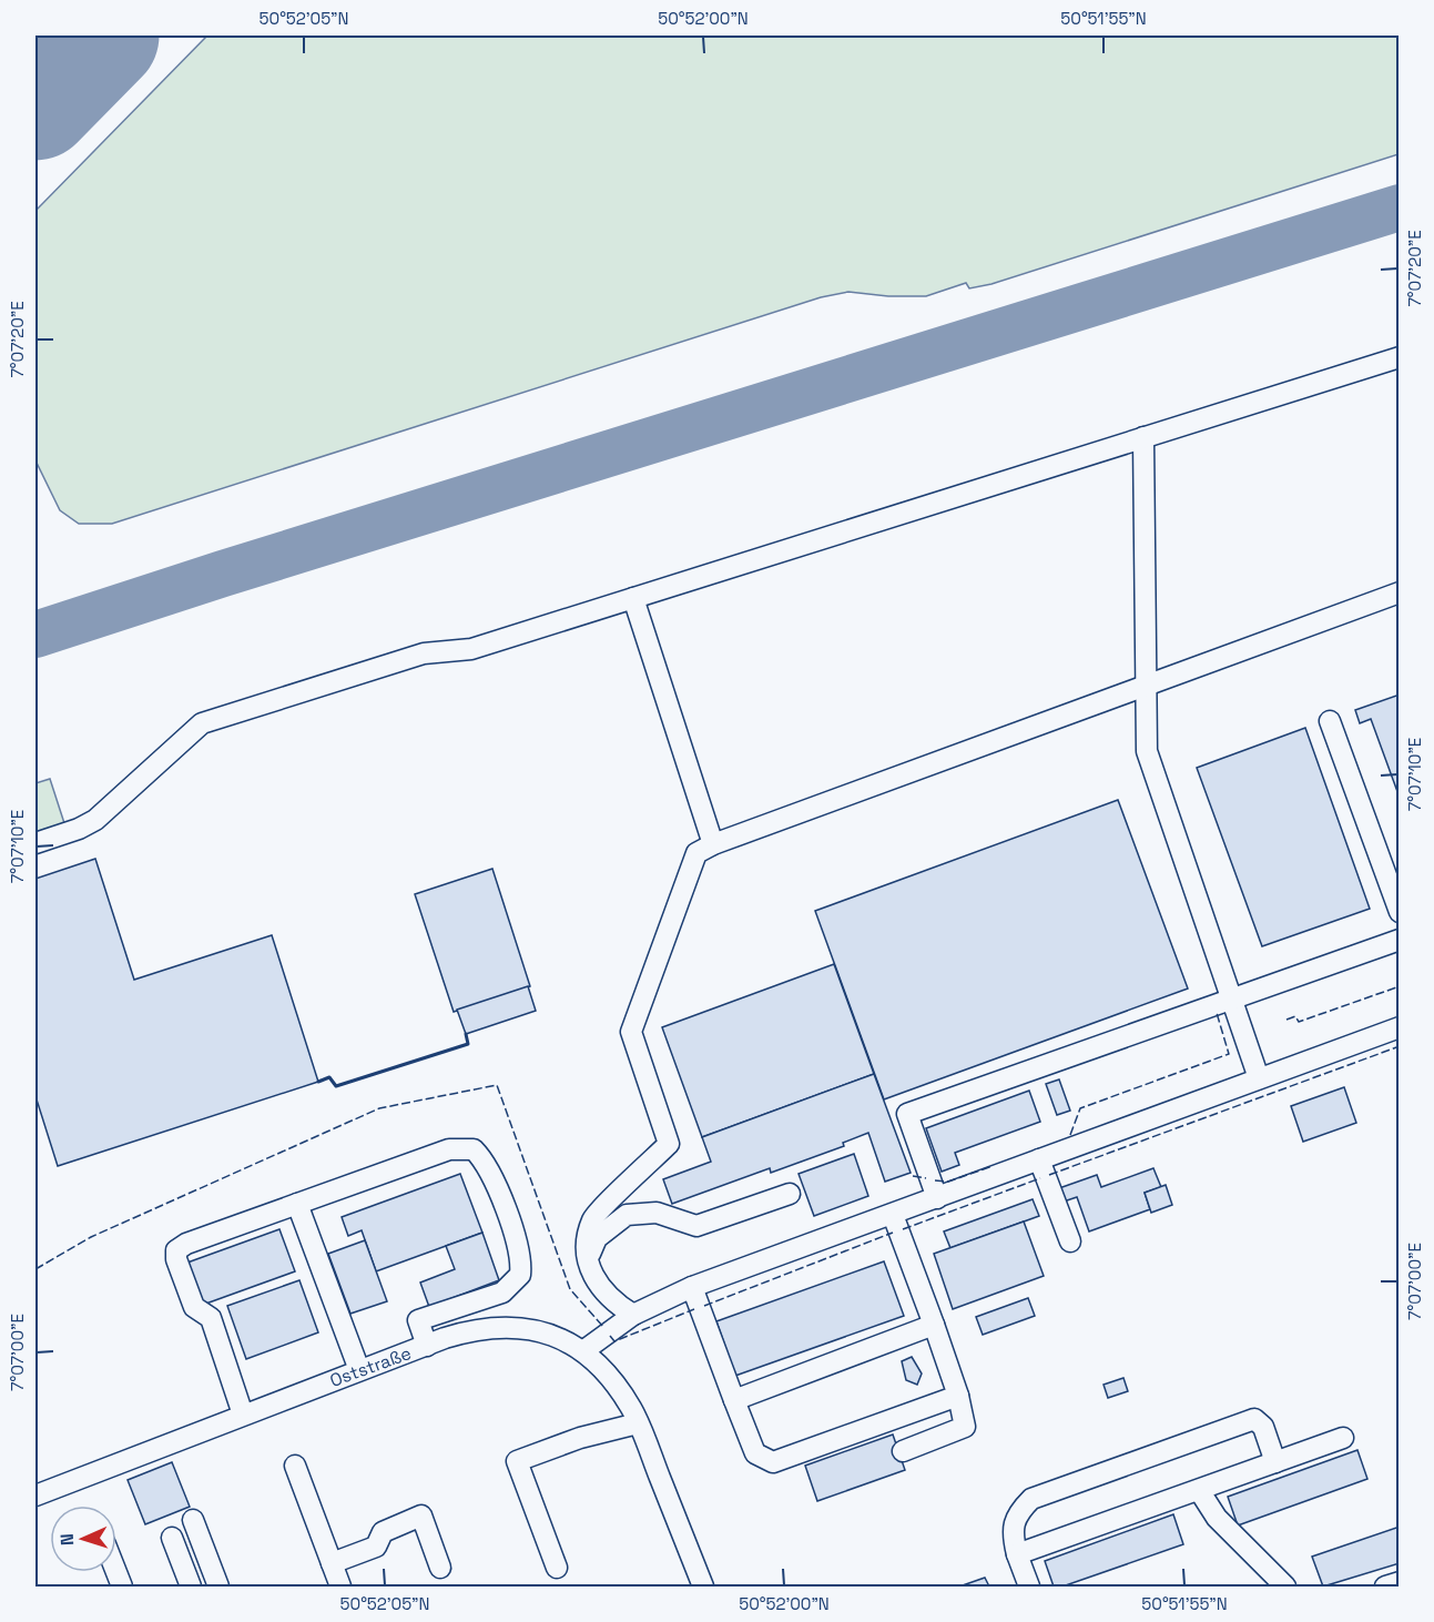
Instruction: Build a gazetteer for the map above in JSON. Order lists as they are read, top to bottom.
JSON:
{
  "streets": {
    "lane": ["Oststraße"]
  },
  "north": "left",
  "coordinates": [
    "50°52'05\"N",
    "50°52'00\"N",
    "50°51'55\"N",
    "7°07'20\"E",
    "7°07'10\"E",
    "7°07'00\"E"
  ]
}
